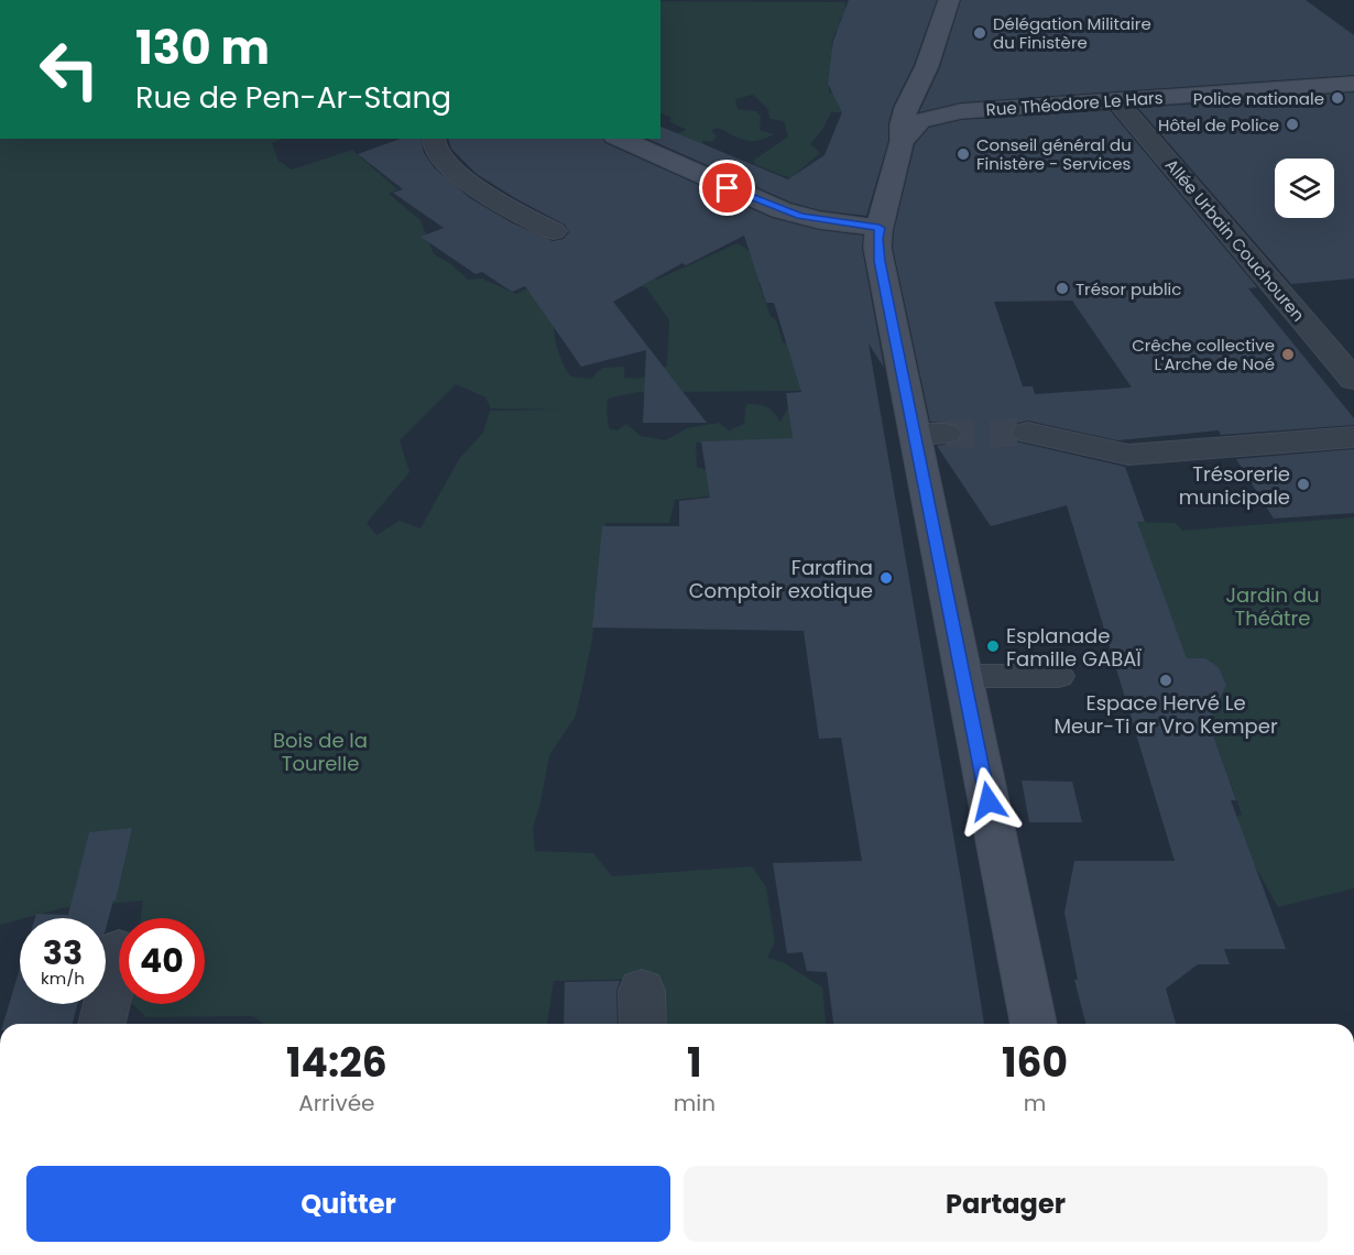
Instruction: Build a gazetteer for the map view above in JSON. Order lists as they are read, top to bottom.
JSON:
{
  "streets": {
    "street": ["Rue Théodore Le Hars", "Allée Urbain Couchouren"]
  },
  "crossings": [
    ["Rue Théodore Le Hars", "Allée Urbain Couchouren"]
  ],
  "parks": ["Jardin du Théâtre", "Bois de la Tourelle"],
  "places": [
    "Délégation Militaire du Finistère",
    "Police nationale",
    "Hôtel de Police",
    "Conseil général du Finistère - Services",
    "Trésor public",
    "Crêche collective L'Arche de Noé",
    "Trésorerie municipale",
    "Farafina Comptoir exotique",
    "Esplanade Famille GABAÏ",
    "Espace Hervé Le Meur-Ti ar Vro Kemper"
  ],
  "page": {
    "turn": ["130 m", "Rue de Pen-Ar-Stang"],
    "speed": "33 km/h",
    "limit": "40",
    "eta": [
      "14:26",
      "Arrivée",
      "1",
      "min",
      "160",
      "m"
    ],
    "buttons": ["Quitter", "Partager"]
  }
}
